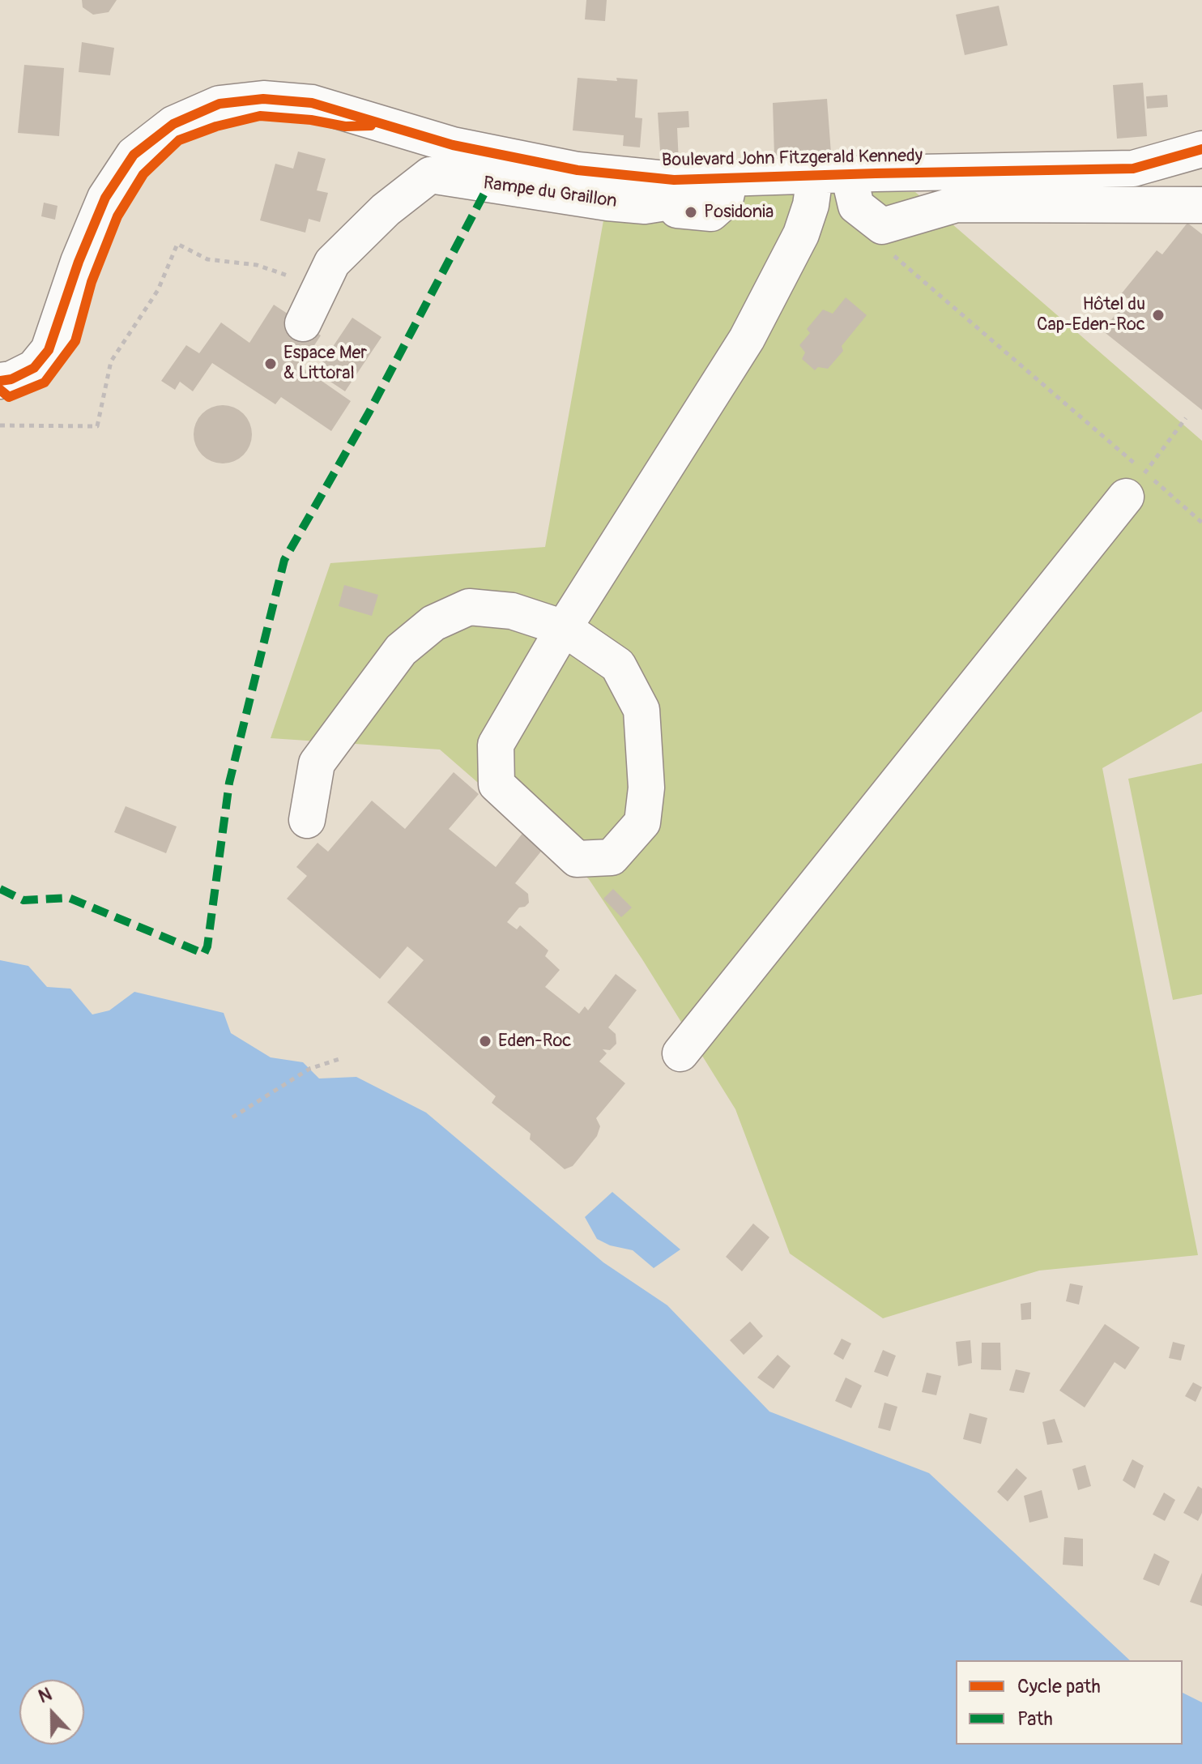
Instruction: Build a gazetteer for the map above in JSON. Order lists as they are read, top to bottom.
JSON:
{
  "streets": {
    "street": ["Boulevard John Fitzgerald Kennedy", "Rampe du Graillon"]
  },
  "crossings": [
    ["Boulevard John Fitzgerald Kennedy", "Rampe du Graillon"]
  ],
  "places": [
    "Posidonia",
    "Hôtel du Cap-Eden-Roc",
    "Espace Mer & Littoral",
    "Eden-Roc"
  ],
  "legend": ["Cycle path", "Path"],
  "north": "top"
}
